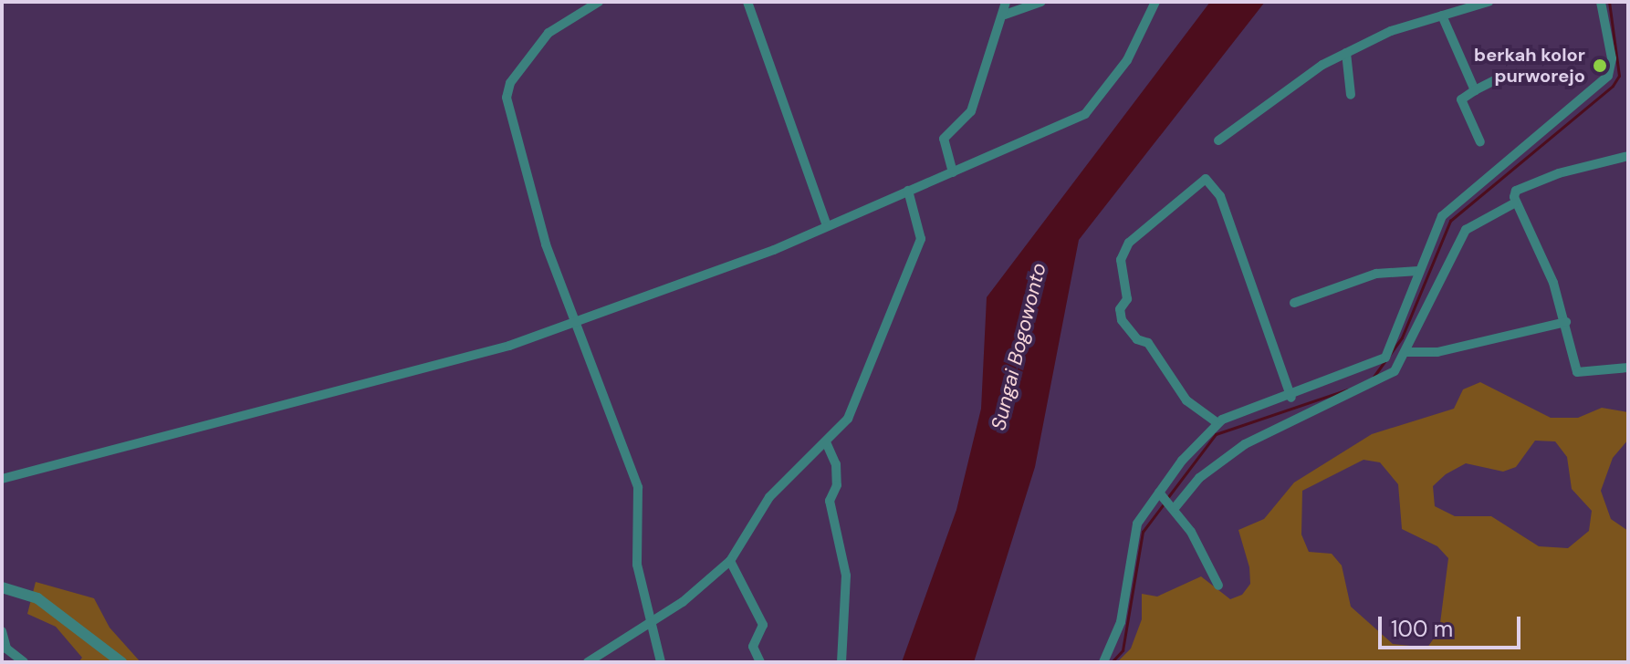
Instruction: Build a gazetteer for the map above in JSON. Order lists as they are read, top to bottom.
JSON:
{
  "water": ["Sungai Bogowonto"],
  "places": ["berkah kolor purworejo"],
  "scale_bar": "100 m"
}
